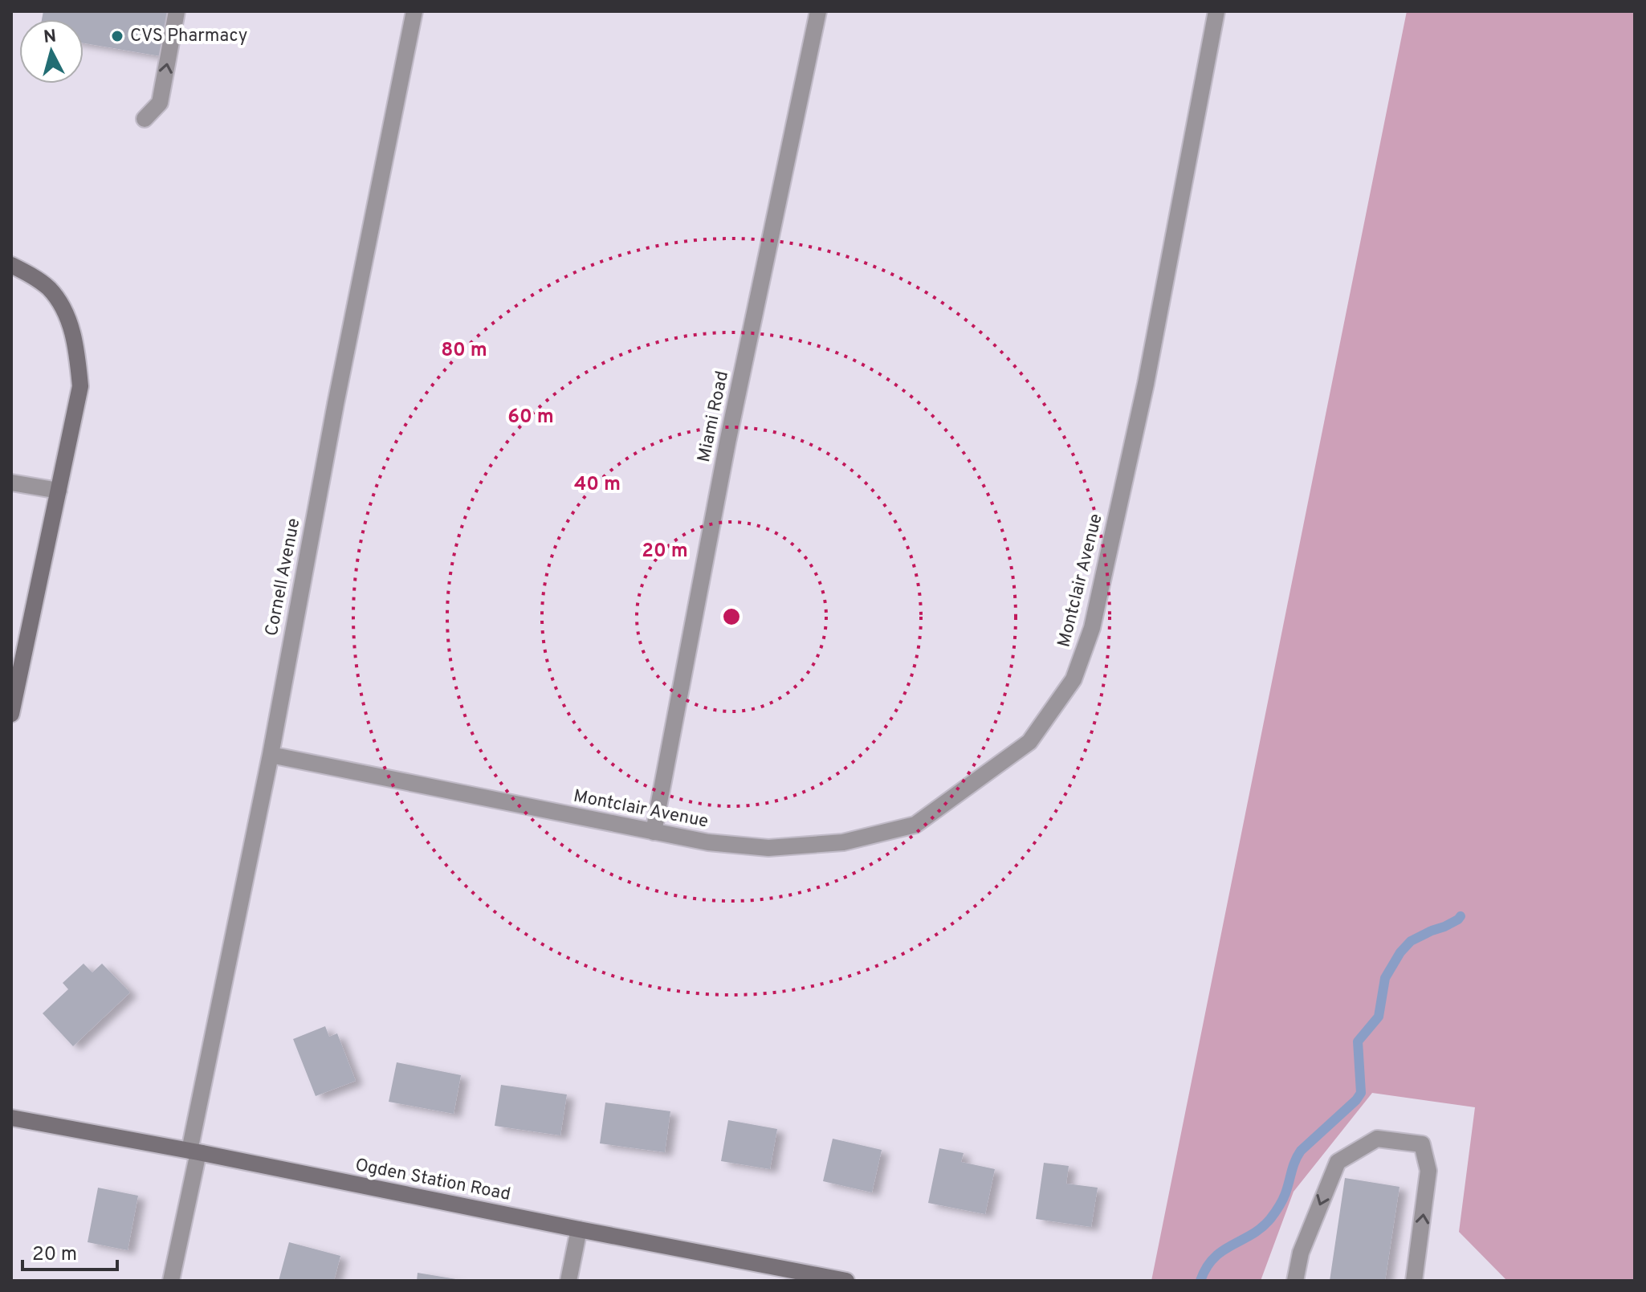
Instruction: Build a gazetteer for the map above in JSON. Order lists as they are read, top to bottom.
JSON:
{
  "streets": {
    "street": [
      "Miami Road",
      "Cornell Avenue",
      "Montclair Avenue",
      "Ogden Station Road"
    ]
  },
  "crossings": [
    ["Miami Road", "Montclair Avenue"],
    ["Cornell Avenue", "Montclair Avenue"],
    ["Cornell Avenue", "Ogden Station Road"]
  ],
  "places": ["CVS Pharmacy"],
  "scale_bar": "20 m",
  "north": "top",
  "rings": [
    "80 m",
    "60 m",
    "40 m",
    "20 m"
  ]
}
